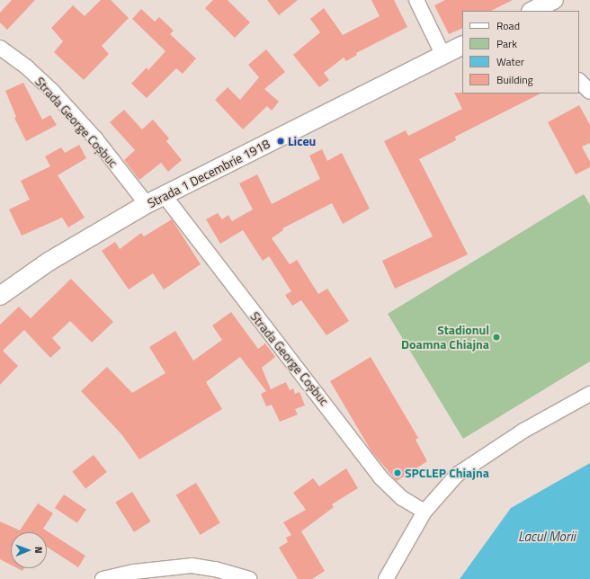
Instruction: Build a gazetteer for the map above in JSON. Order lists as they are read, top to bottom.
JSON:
{
  "streets": {
    "street": ["Strada George Coșbuc", "Strada 1 Decembrie 1918"]
  },
  "crossings": [
    ["Strada George Coșbuc", "Strada 1 Decembrie 1918"]
  ],
  "water": ["Lacul Morii"],
  "places": ["Liceu", "Stadionul Doamna Chiajna", "SPCLEP Chiajna"],
  "legend": [
    "Road",
    "Park",
    "Water",
    "Building"
  ],
  "north": "right"
}
